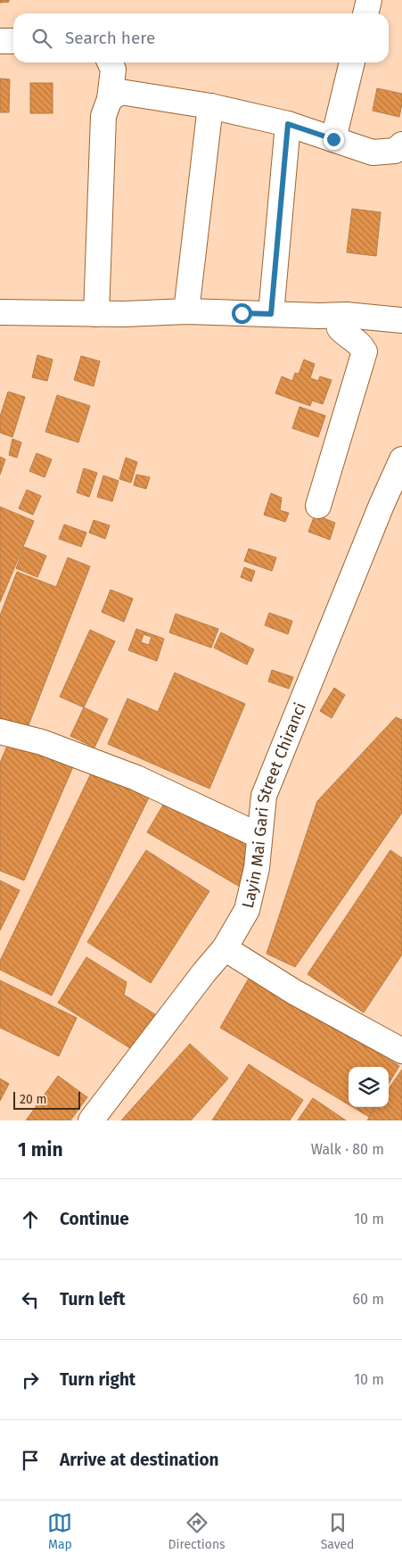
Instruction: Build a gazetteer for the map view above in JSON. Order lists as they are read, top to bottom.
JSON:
{
  "streets": {
    "street": ["Layin Mai Gari Street Chiranci"]
  },
  "scale_bar": "20 m",
  "page": {
    "search": "Search here",
    "scale": "20 m",
    "heading": ["1 min", "Walk · 80 m"],
    "list": [
      ["Continue", "10 m"],
      ["Turn left", "60 m"],
      ["Turn right", "10 m"],
      "Arrive at destination"
    ],
    "nav": ["Map", "Directions", "Saved"]
  }
}
